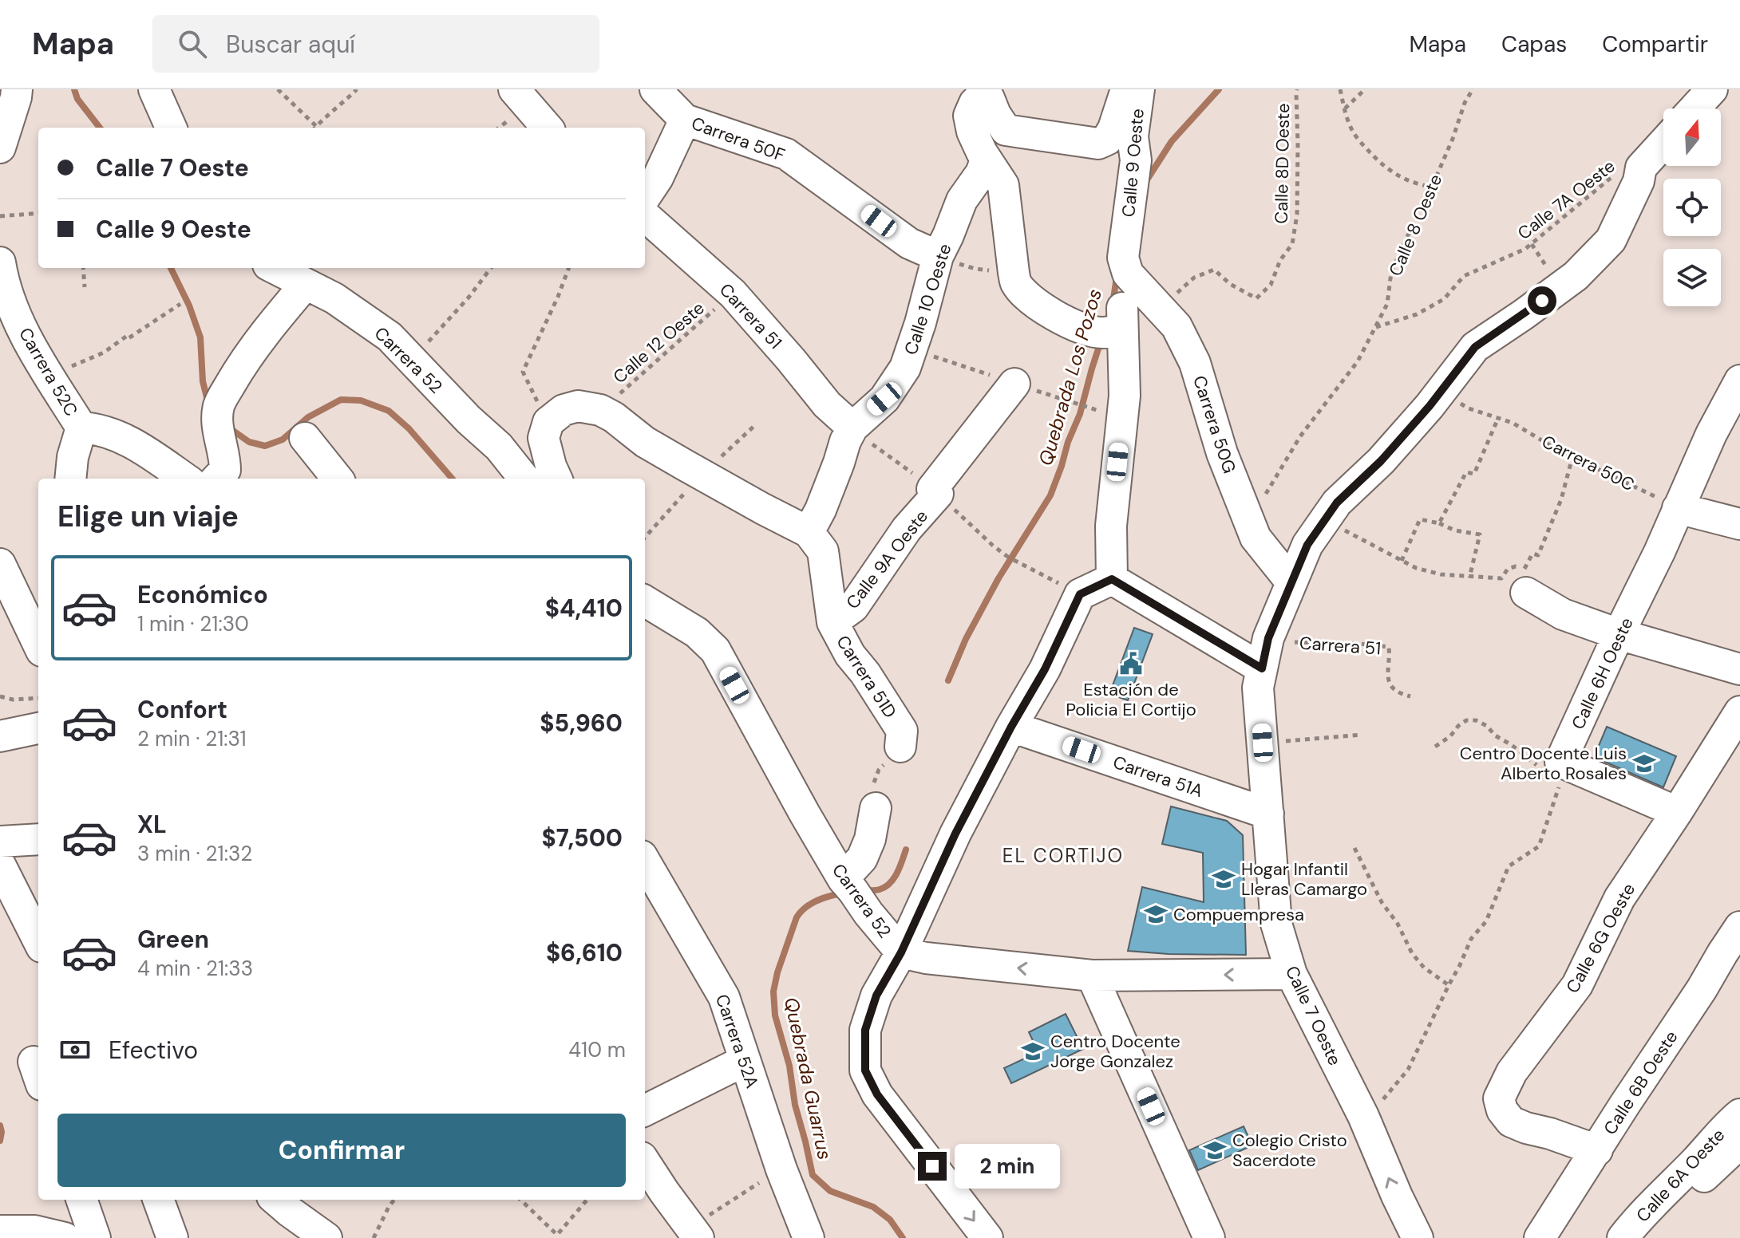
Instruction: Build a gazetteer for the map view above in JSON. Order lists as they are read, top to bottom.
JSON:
{
  "streets": {
    "street": [
      "Carrera 50F",
      "Calle 9 Oeste",
      "Calle 10 Oeste",
      "Carrera 51",
      "Carrera 52",
      "Carrera 52C",
      "Carrera 50G",
      "Calle 9A Oeste",
      "Calle 6H Oeste",
      "Carrera 51D",
      "Carrera 51A",
      "Calle 6G Oeste",
      "Calle 7 Oeste",
      "Carrera 52A",
      "Calle 6B Oeste",
      "Calle 6A Oeste"
    ],
    "path": [
      "Calle 8D Oeste",
      "Calle 7A Oeste",
      "Calle 8 Oeste",
      "Calle 12 Oeste",
      "Carrera 50C"
    ]
  },
  "crossings": [
    ["Carrera 50F", "Calle 10 Oeste"],
    ["Calle 9 Oeste", "Calle 10 Oeste"],
    ["Calle 9 Oeste", "Carrera 50G"],
    ["Calle 8D Oeste", "Carrera 50G"],
    ["Calle 7A Oeste", "Calle 8 Oeste"],
    ["Calle 7A Oeste", "Calle 7 Oeste"],
    ["Calle 8 Oeste", "Carrera 50G"],
    ["Calle 10 Oeste", "Carrera 51"],
    ["Calle 10 Oeste", "Carrera 51D"],
    ["Carrera 51", "Calle 12 Oeste"],
    ["Carrera 51", "Calle 7 Oeste"],
    ["Carrera 52", "Calle 7 Oeste"],
    ["Carrera 50G", "Calle 7 Oeste"],
    ["Carrera 50C", "Calle 6H Oeste"],
    ["Carrera 50C", "Calle 7 Oeste"],
    ["Calle 9A Oeste", "Carrera 51D"],
    ["Carrera 51A", "Calle 7 Oeste"],
    ["Calle 6G Oeste", "Calle 6B Oeste"]
  ],
  "districts": ["EL CORTIJO"],
  "water": ["Quebrada Los Pozos", "Quebrada Guarrus"],
  "places": {
    "public building": ["Estación de Policia El Cortijo"],
    "school or university": [
      "Centro Docente Luis Alberto Rosales",
      "Hogar Infantil Lleras Camargo",
      "Compuempresa",
      "Centro Docente Jorge Gonzalez",
      "Colegio Cristo Sacerdote"
    ]
  },
  "north": "top",
  "page": {
    "header": "Mapa",
    "search": "Buscar aquí",
    "nav": ["Mapa", "Capas", "Compartir"],
    "banner": ["Calle 7 Oeste", "Calle 9 Oeste"],
    "heading": "Elige un viaje",
    "list": [
      {
        "name": "Económico",
        "note": "1 min · 21:30",
        "value": "$4,410"
      },
      {
        "name": "Confort",
        "note": "2 min · 21:31",
        "value": "$5,960"
      },
      {
        "name": "XL",
        "note": "3 min · 21:32",
        "value": "$7,500"
      },
      {
        "name": "Green",
        "note": "4 min · 21:33",
        "value": "$6,610"
      }
    ],
    "pay": ["Efectivo", "410 m"],
    "buttons": "Confirmar",
    "bubble": "2 min"
  }
}
